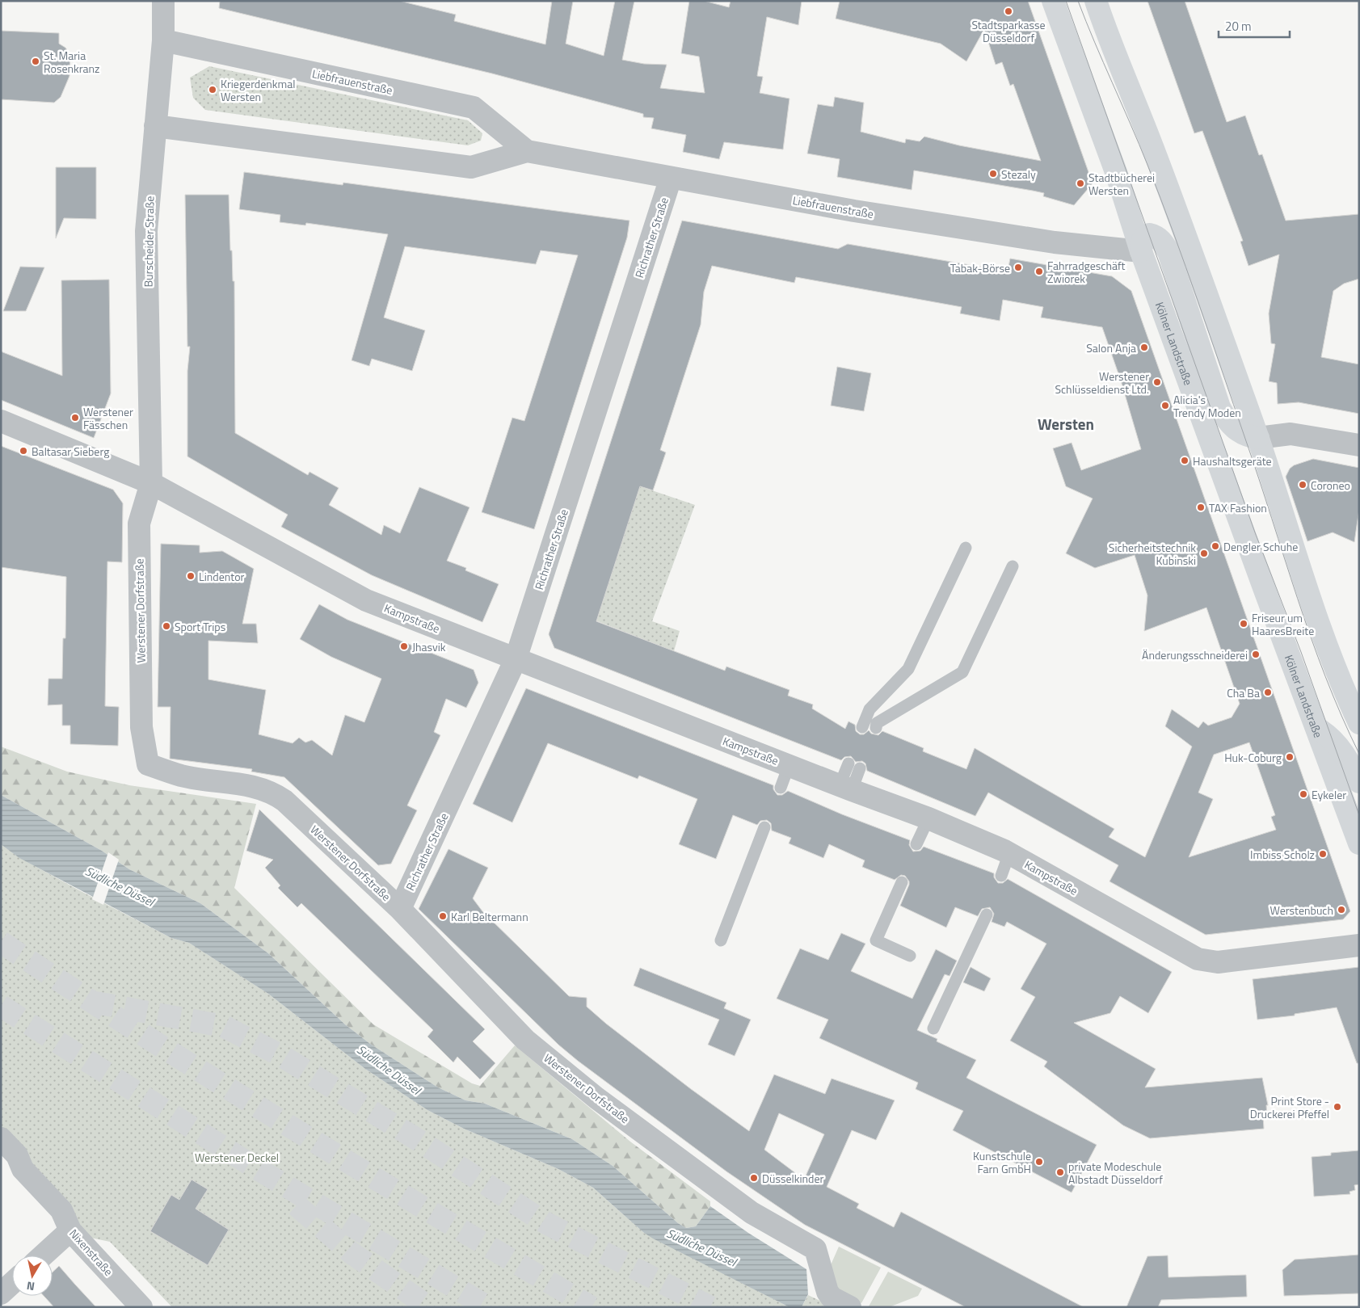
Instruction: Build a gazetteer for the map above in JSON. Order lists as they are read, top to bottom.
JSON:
{
  "streets": {
    "main road": ["Kölner Landstraße"],
    "street": [
      "Liebfrauenstraße",
      "Richrather Straße",
      "Burscheider Straße",
      "Werstener Dorfstraße",
      "Kampstraße",
      "Nixenstraße"
    ]
  },
  "crossings": [
    ["Liebfrauenstraße", "Richrather Straße"],
    ["Liebfrauenstraße", "Burscheider Straße"],
    ["Liebfrauenstraße", "Kölner Landstraße"],
    ["Richrather Straße", "Werstener Dorfstraße"],
    ["Richrather Straße", "Kampstraße"],
    ["Burscheider Straße", "Werstener Dorfstraße"],
    ["Burscheider Straße", "Kampstraße"],
    ["Werstener Dorfstraße", "Kampstraße"]
  ],
  "districts": ["Wersten"],
  "water": ["Südliche Düssel"],
  "parks": ["Werstener Deckel"],
  "places": [
    "Stadtsparkasse Düsseldorf",
    "St. Maria Rosenkranz",
    "Kriegerdenkmal Wersten",
    "Stezaly",
    "Stadtbücherei Wersten",
    "Tabak-Börse",
    "Fahrradgeschäft Zwiorek",
    "Salon Anja",
    "Werstener Schlüsseldienst Ltd.",
    "Alicia's Trendy Moden",
    "Werstener Fässchen",
    "Baltasar Sieberg",
    "Haushaltsgeräte",
    "Coroneo",
    "TAX Fashion",
    "Dengler Schuhe",
    "Sicherheitstechnik Kubinski",
    "Lindentor",
    "Friseur um HaaresBreite",
    "Sport Trips",
    "Jhasvik",
    "Änderungsschneiderei",
    "Cha Ba",
    "Huk-Coburg",
    "Eykeler",
    "Imbiss Scholz",
    "Werstenbuch",
    "Karl Beltermann",
    "Print Store - Druckerei Pfeffel",
    "Kunstschule Farn GmbH",
    "private Modeschule Albstadt Düsseldorf",
    "Düsselkinder"
  ],
  "scale_bar": "20 m",
  "north": "bottom"
}
